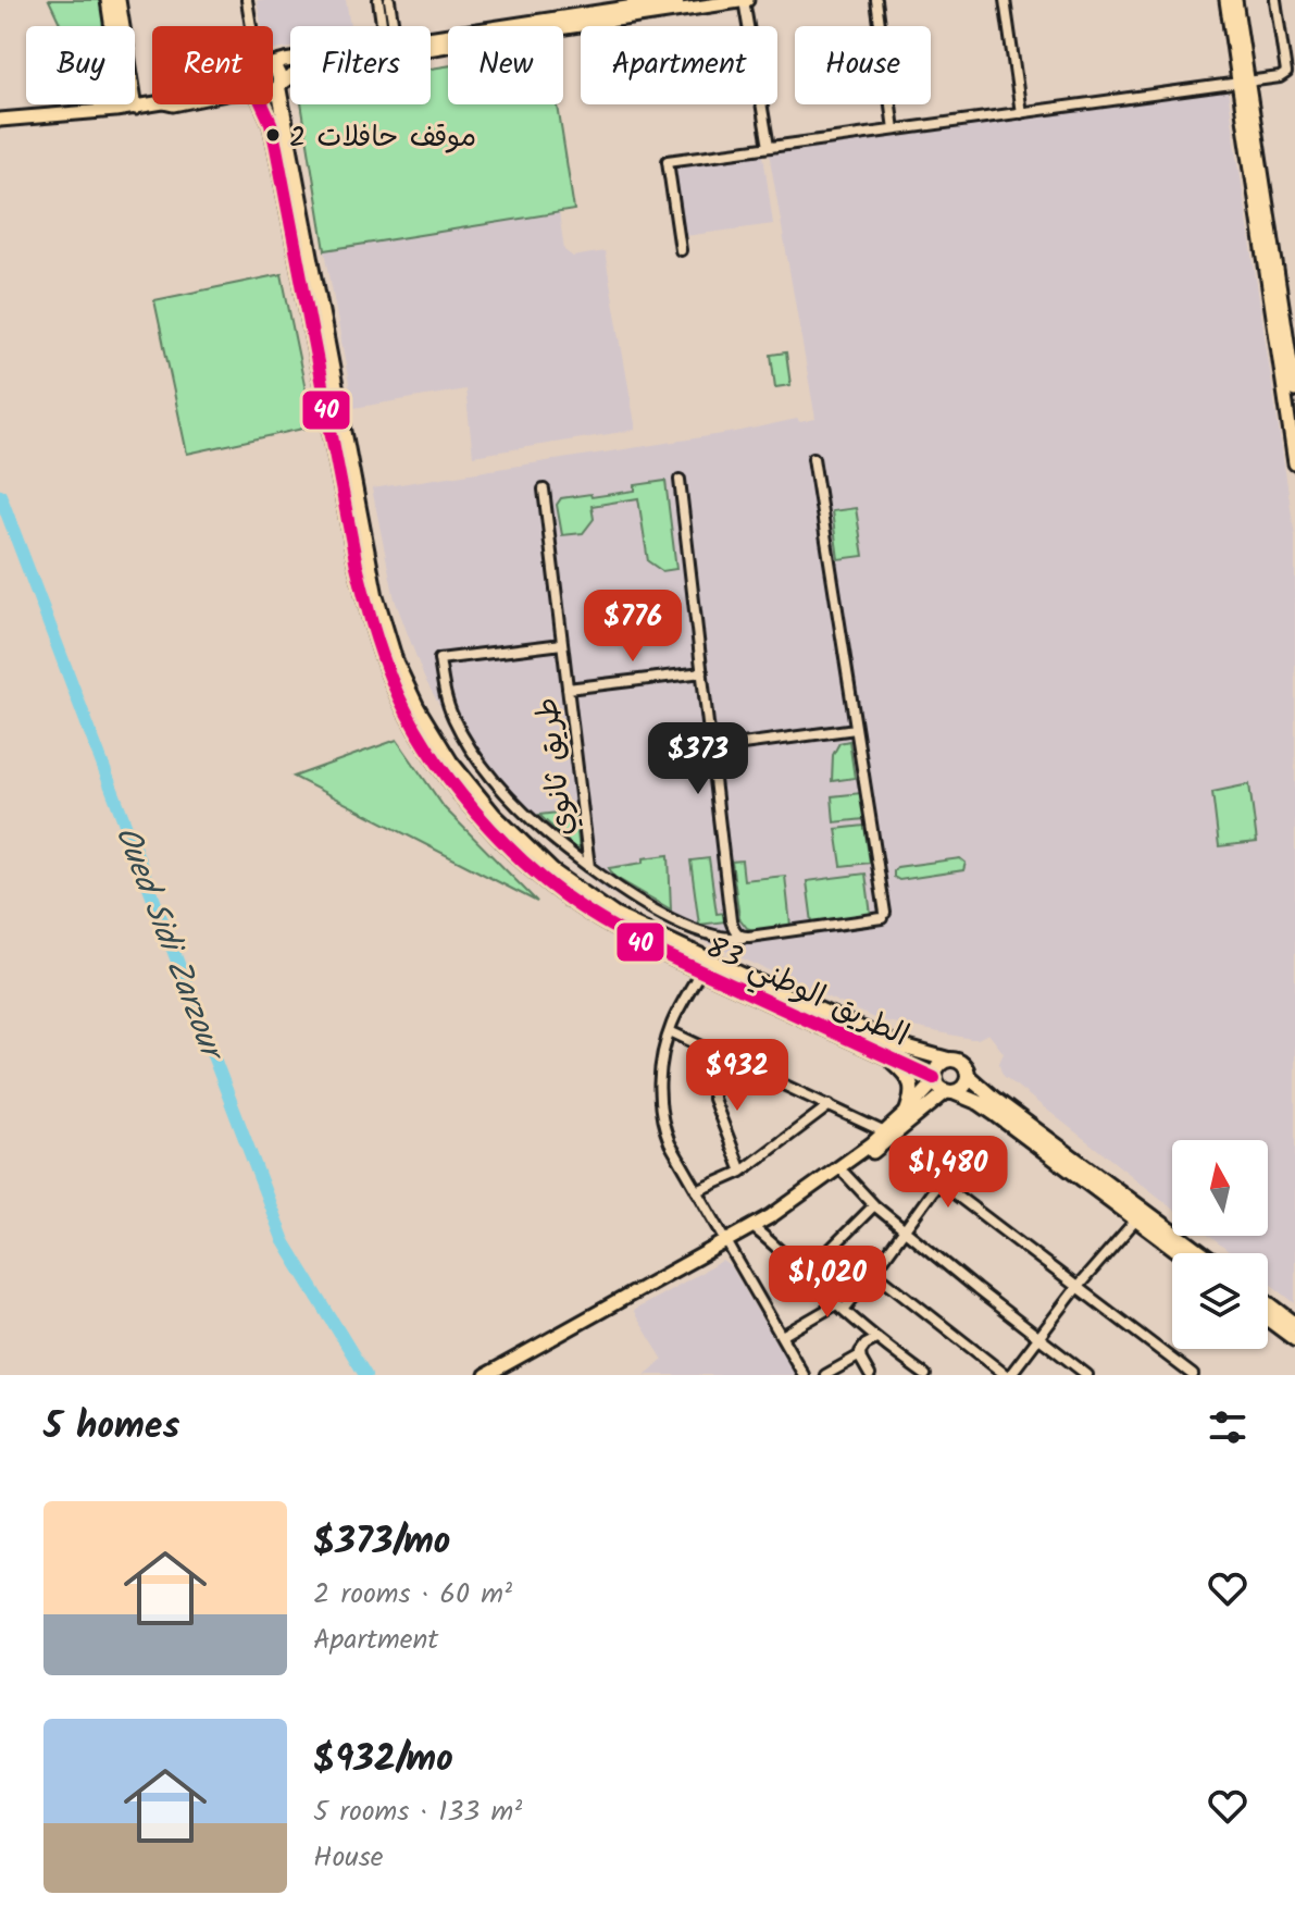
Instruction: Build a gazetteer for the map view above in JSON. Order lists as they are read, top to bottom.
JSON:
{
  "streets": {
    "highway": ["الطريق الوطني 83"],
    "street": ["طريق ثانوي"]
  },
  "water": ["Oued Sidi Zarzour"],
  "places": ["موقف حافلات 2"],
  "lines": ["transit line 40"],
  "north": "top",
  "page": {
    "chip": [
      "Buy",
      "Rent",
      "Filters",
      "New",
      "Apartment",
      "House"
    ],
    "price": [
      "$776",
      "$373",
      "$932",
      "$1,480",
      "$1,020"
    ],
    "heading": "5 homes",
    "list": [
      {
        "name": "$373/mo",
        "note": "2 rooms · 60 m² · Apartment"
      },
      {
        "name": "$932/mo",
        "note": "5 rooms · 133 m² · House"
      }
    ]
  }
}
